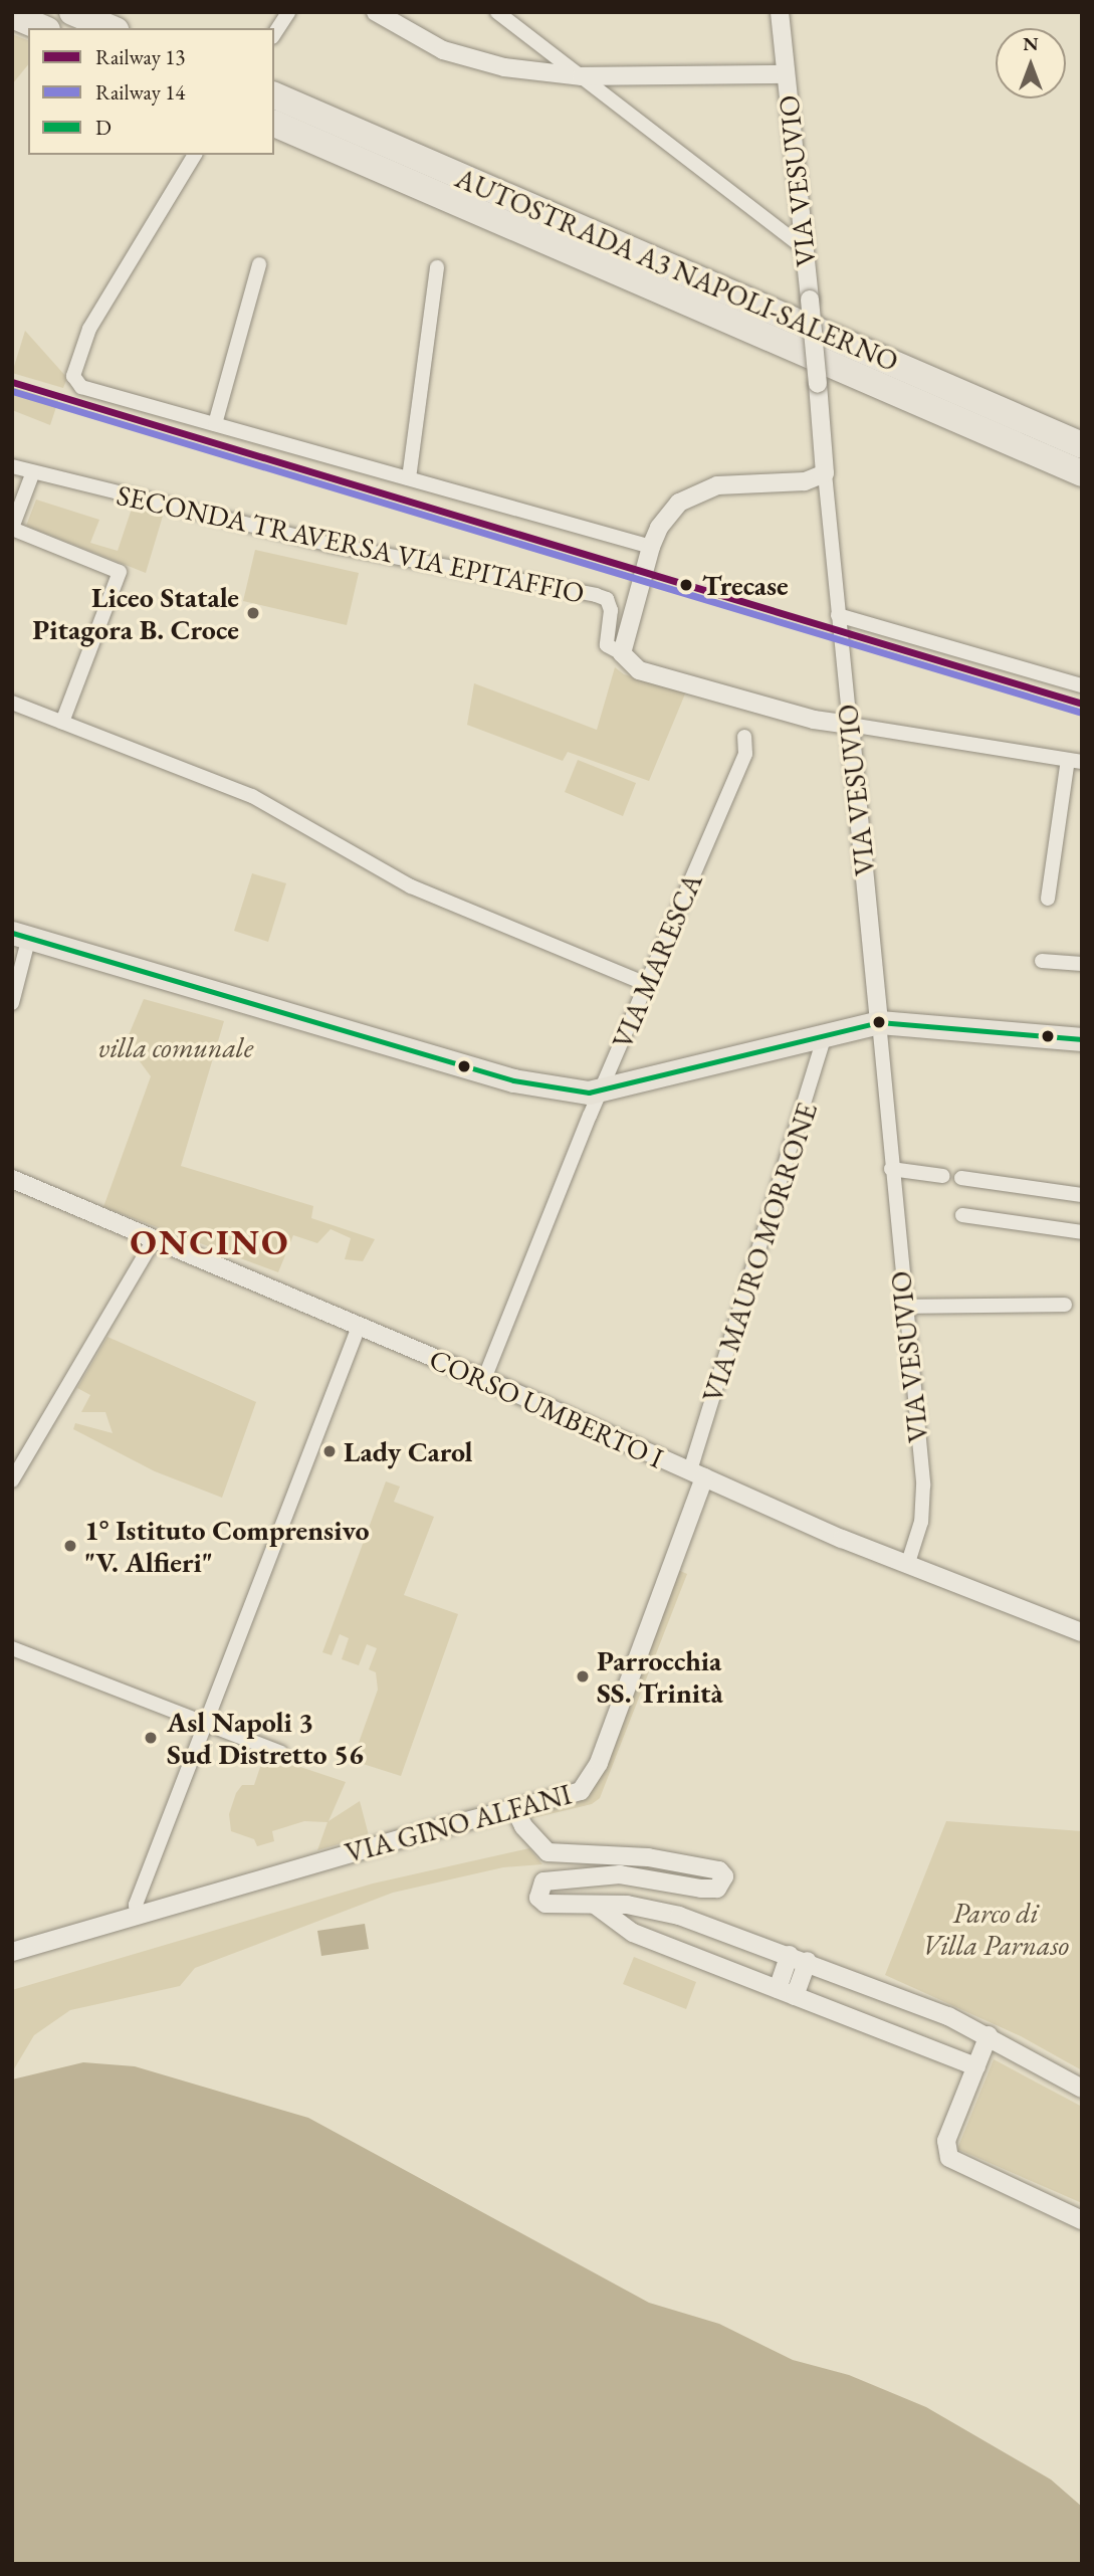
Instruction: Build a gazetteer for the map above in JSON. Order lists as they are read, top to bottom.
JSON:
{
  "streets": {
    "highway": ["AUTOSTRADA A3 NAPOLI-SALERNO"],
    "street": [
      "VIA VESUVIO",
      "SECONDA TRAVERSA VIA EPITAFFIO",
      "VIA MARESCA",
      "VIA MAURO MORRONE",
      "CORSO UMBERTO I",
      "VIA GINO ALFANI"
    ]
  },
  "crossings": [
    ["VIA VESUVIO", "CORSO UMBERTO I"],
    ["VIA MARESCA", "CORSO UMBERTO I"],
    ["VIA MAURO MORRONE", "CORSO UMBERTO I"],
    ["VIA MAURO MORRONE", "VIA GINO ALFANI"],
    ["CORSO UMBERTO I", "VIA GINO ALFANI"]
  ],
  "districts": ["ONCINO"],
  "parks": ["villa comunale", "Parco di Villa Parnaso"],
  "places": [
    "Trecase",
    "Liceo Statale Pitagora B. Croce",
    "Lady Carol",
    "1° Istituto Comprensivo \"V. Alfieri\"",
    "Parrocchia SS. Trinità",
    "Asl Napoli 3 Sud Distretto 56"
  ],
  "lines": ["rail line 13", "rail line 14", "transit line D"],
  "legend": ["Railway 13", "Railway 14", "D"],
  "north": "top"
}
